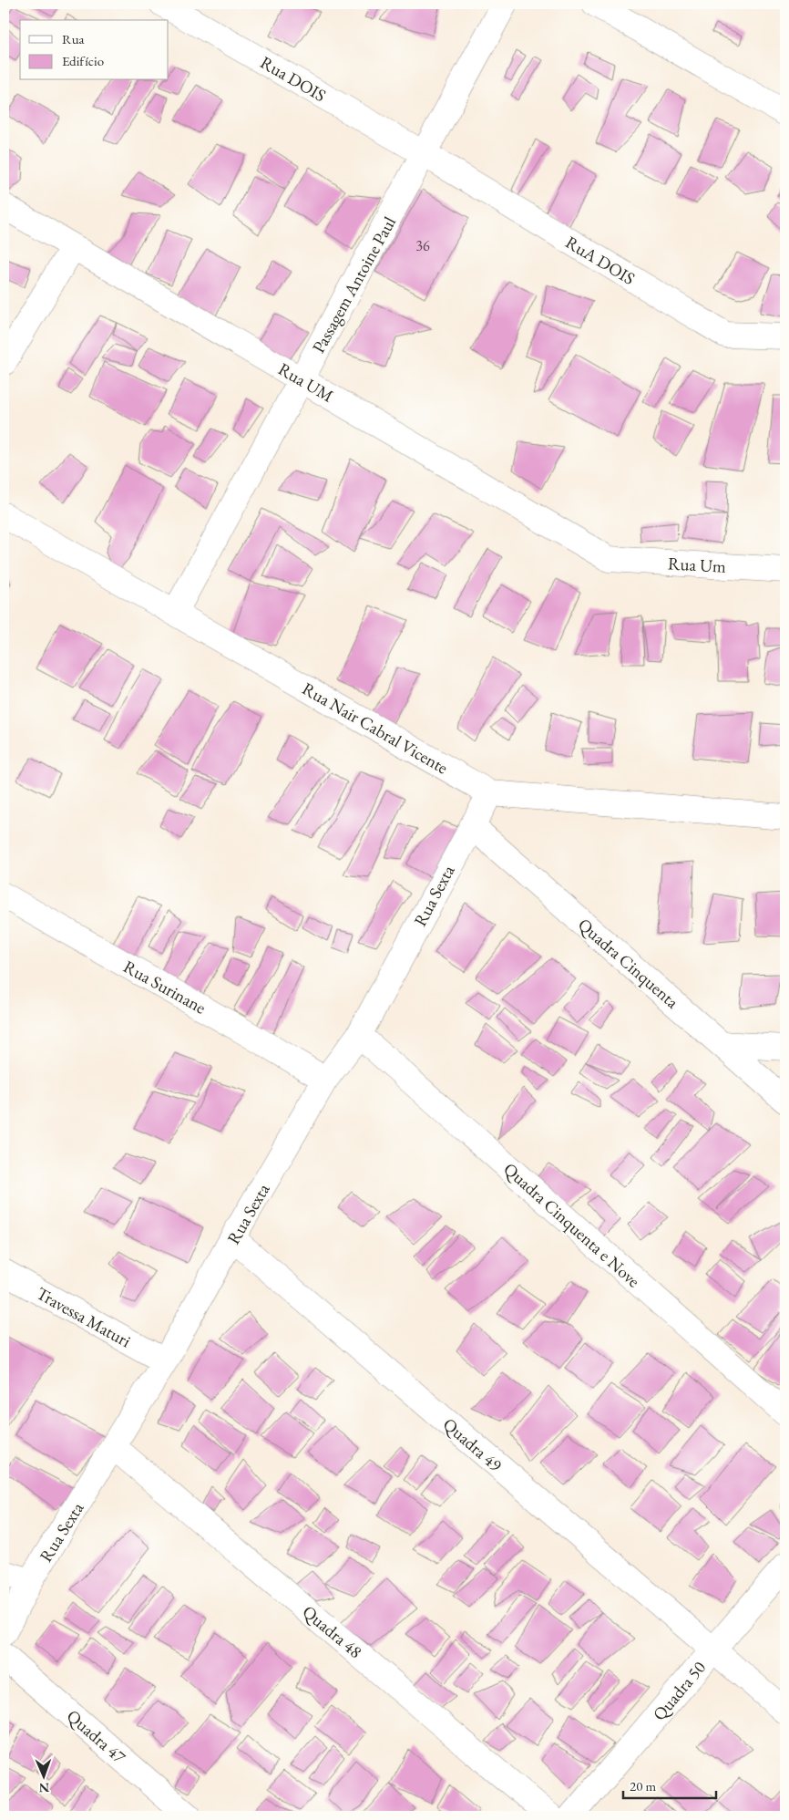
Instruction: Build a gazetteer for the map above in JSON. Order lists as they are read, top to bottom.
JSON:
{
  "streets": {
    "street": [
      "Rua DOIS",
      "RuA DOIS",
      "Passagem Antoine Paul",
      "Rua UM",
      "Rua Um",
      "Rua Nair Cabral Vicente",
      "Rua Sexta",
      "Quadra Cinquenta",
      "Rua Surinane",
      "Quadra Cinquenta e Nove",
      "Travessa Maturi",
      "Quadra 49",
      "Quadra 48",
      "Quadra 50",
      "Quadra 47"
    ]
  },
  "crossings": [
    ["Rua DOIS", "RuA DOIS"],
    ["Rua DOIS", "Passagem Antoine Paul"],
    ["RuA DOIS", "Passagem Antoine Paul"],
    ["Passagem Antoine Paul", "Rua UM"],
    ["Passagem Antoine Paul", "Rua Nair Cabral Vicente"],
    ["Rua UM", "Rua Um"],
    ["Rua Nair Cabral Vicente", "Rua Sexta"],
    ["Rua Sexta", "Quadra Cinquenta"],
    ["Rua Sexta", "Rua Surinane"],
    ["Rua Sexta", "Quadra Cinquenta e Nove"],
    ["Rua Sexta", "Travessa Maturi"],
    ["Rua Sexta", "Quadra 49"],
    ["Rua Sexta", "Quadra 48"],
    ["Quadra 49", "Quadra 50"]
  ],
  "house_numbers": ["36"],
  "legend": ["Rua", "Edifício"],
  "scale_bar": "20 m",
  "north": "bottom"
}
